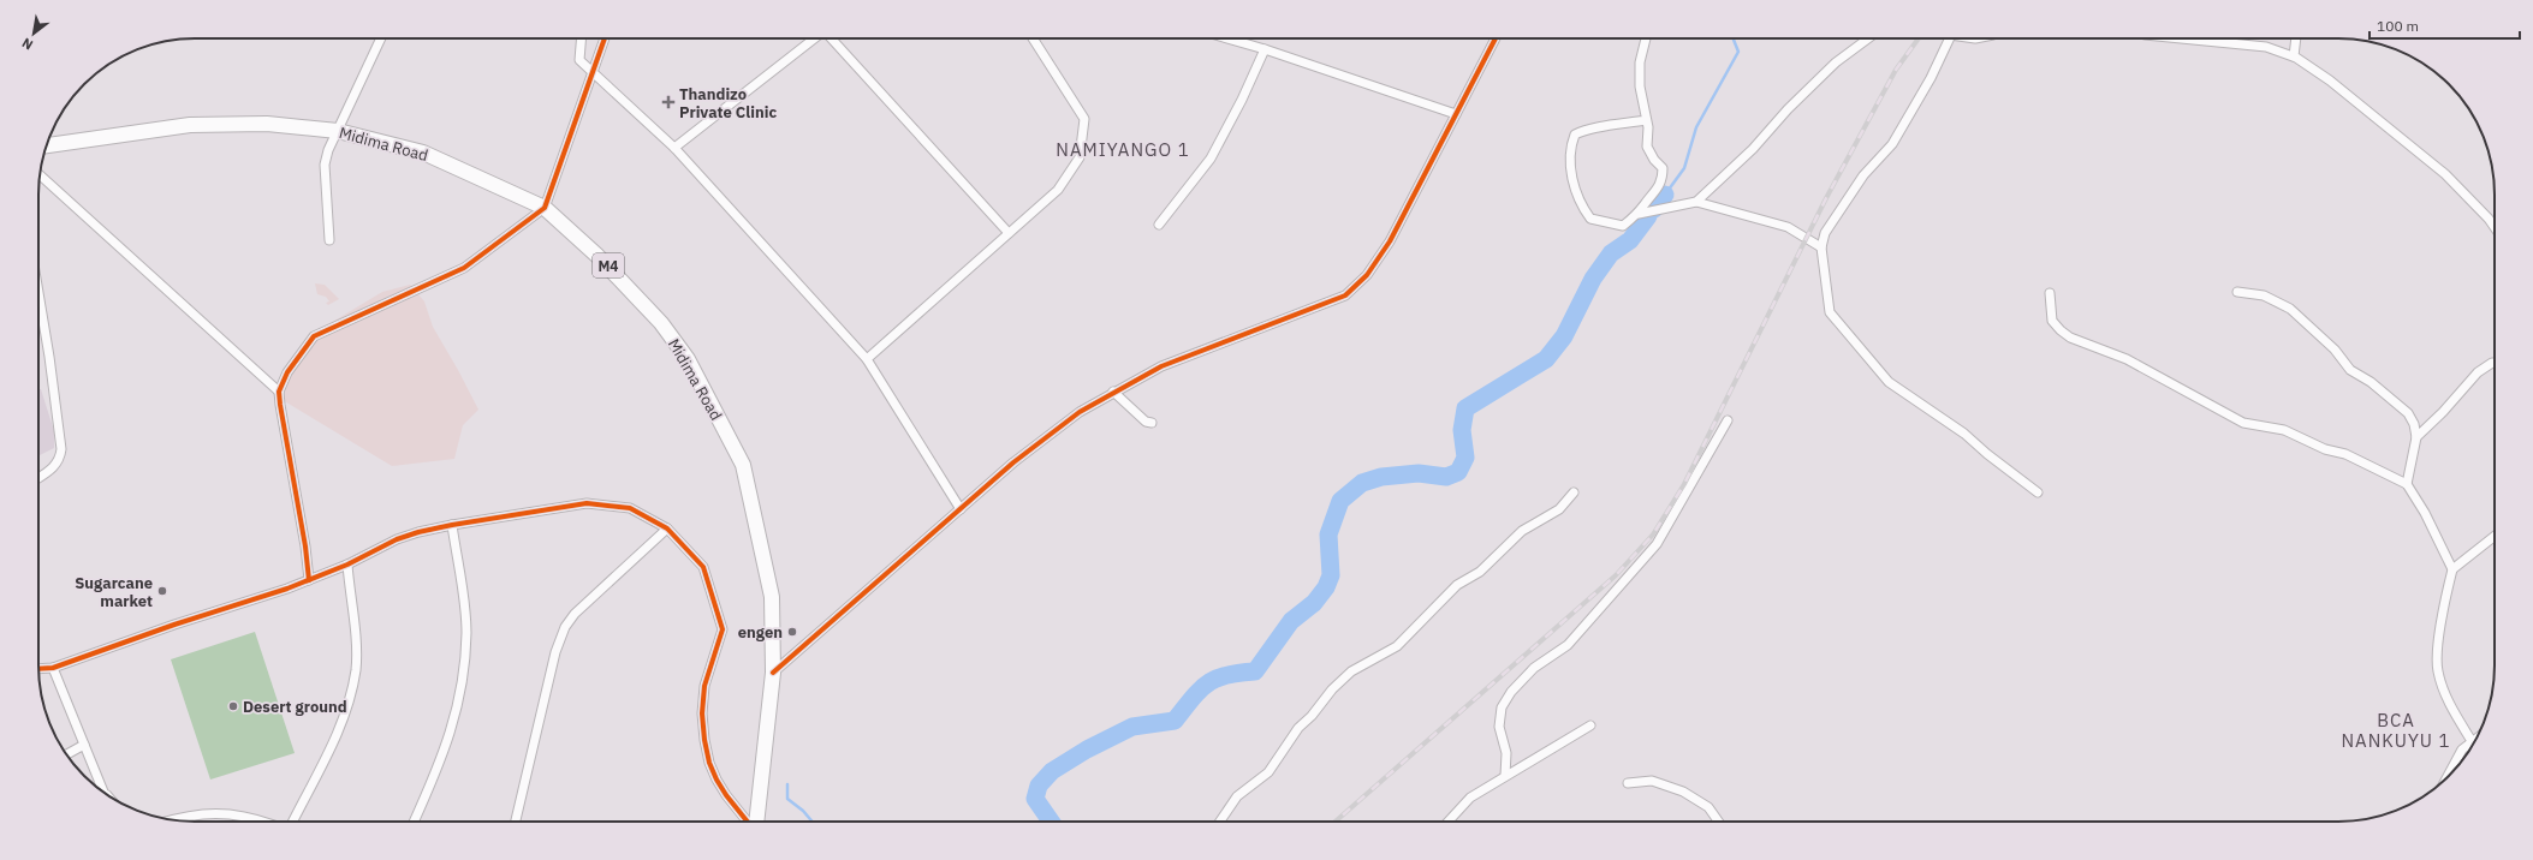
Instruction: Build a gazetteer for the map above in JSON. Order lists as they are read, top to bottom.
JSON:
{
  "streets": {
    "main road": ["Midima Road", "M4"]
  },
  "districts": ["NAMIYANGO 1", "BCA NANKUYU 1"],
  "places": {
    "health": ["Thandizo Private Clinic"],
    "other": ["Sugarcane market", "engen", "Desert ground"]
  },
  "scale_bar": "100 m",
  "north": "bottom left"
}
